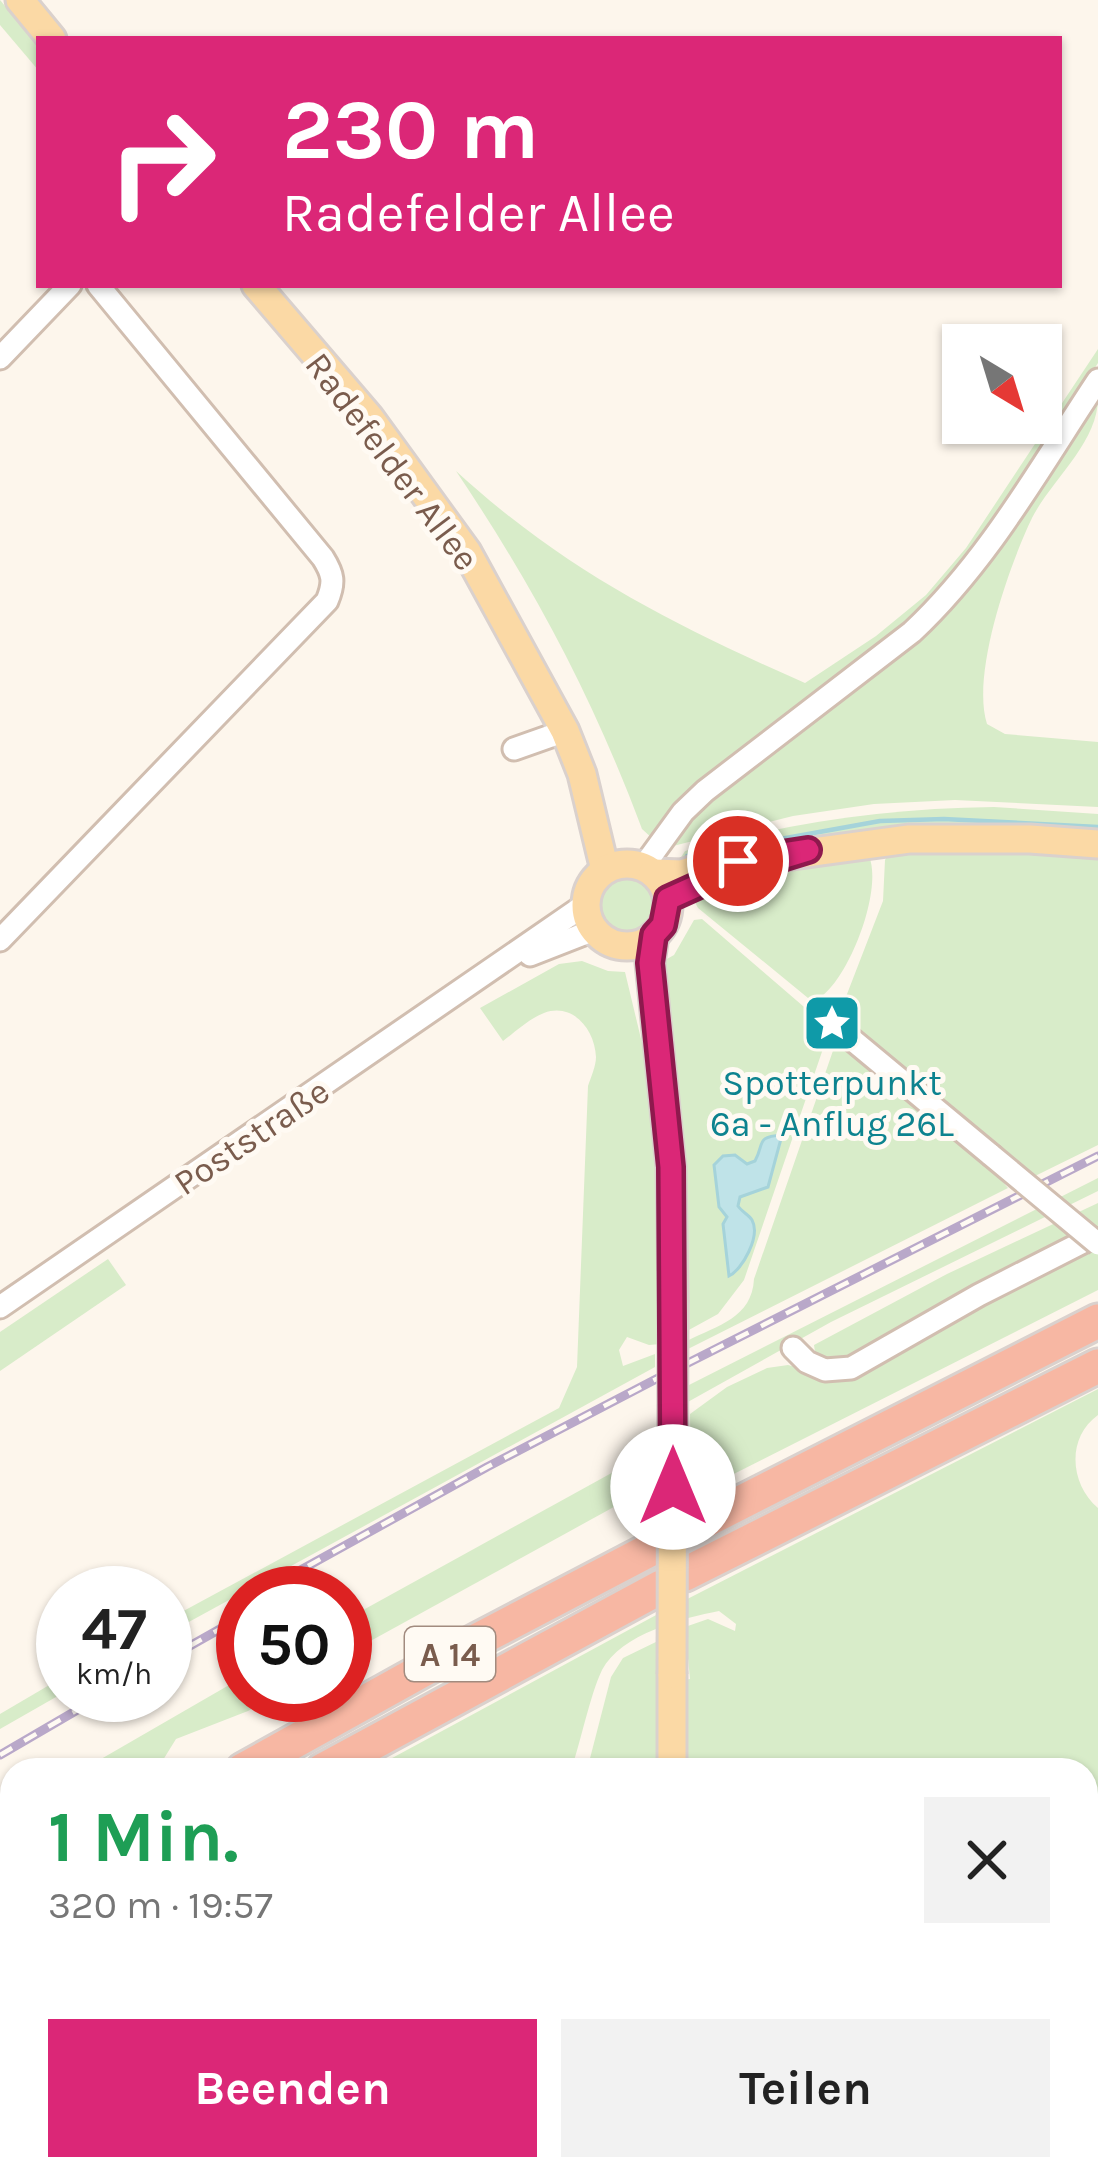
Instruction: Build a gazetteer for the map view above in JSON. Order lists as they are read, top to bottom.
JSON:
{
  "streets": {
    "highway": ["A 14"],
    "main road": ["Radefelder Allee"],
    "street": ["Poststraße"]
  },
  "crossings": [
    ["Radefelder Allee", "Poststraße"]
  ],
  "places": {
    "place": ["Spotterpunkt 6a - Anflug 26L"]
  },
  "north": "bottom right",
  "page": {
    "turn": ["230 m", "Radefelder Allee"],
    "speed": "47 km/h",
    "limit": "50",
    "heading": ["1 Min.", "320 m · 19:57"],
    "buttons": ["Beenden", "Teilen"]
  }
}
